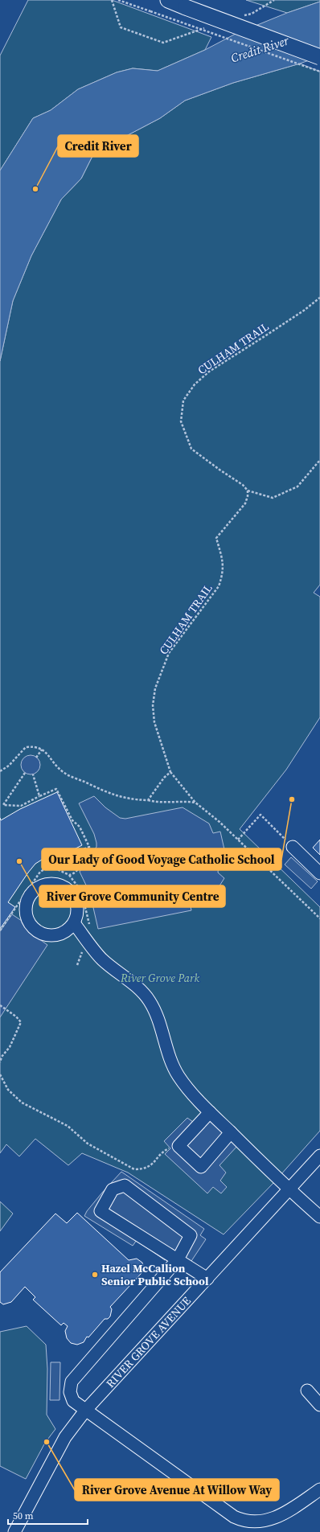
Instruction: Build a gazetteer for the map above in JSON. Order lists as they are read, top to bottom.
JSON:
{
  "streets": {
    "street": ["RIVER GROVE AVENUE"],
    "path": ["CULHAM TRAIL"]
  },
  "water": ["Credit River"],
  "parks": ["River Grove Park"],
  "places": [
    "Credit River",
    "Our Lady of Good Voyage Catholic School",
    "River Grove Community Centre",
    "Hazel McCallion Senior Public School",
    "River Grove Avenue At Willow Way"
  ],
  "scale_bar": "50 m"
}
